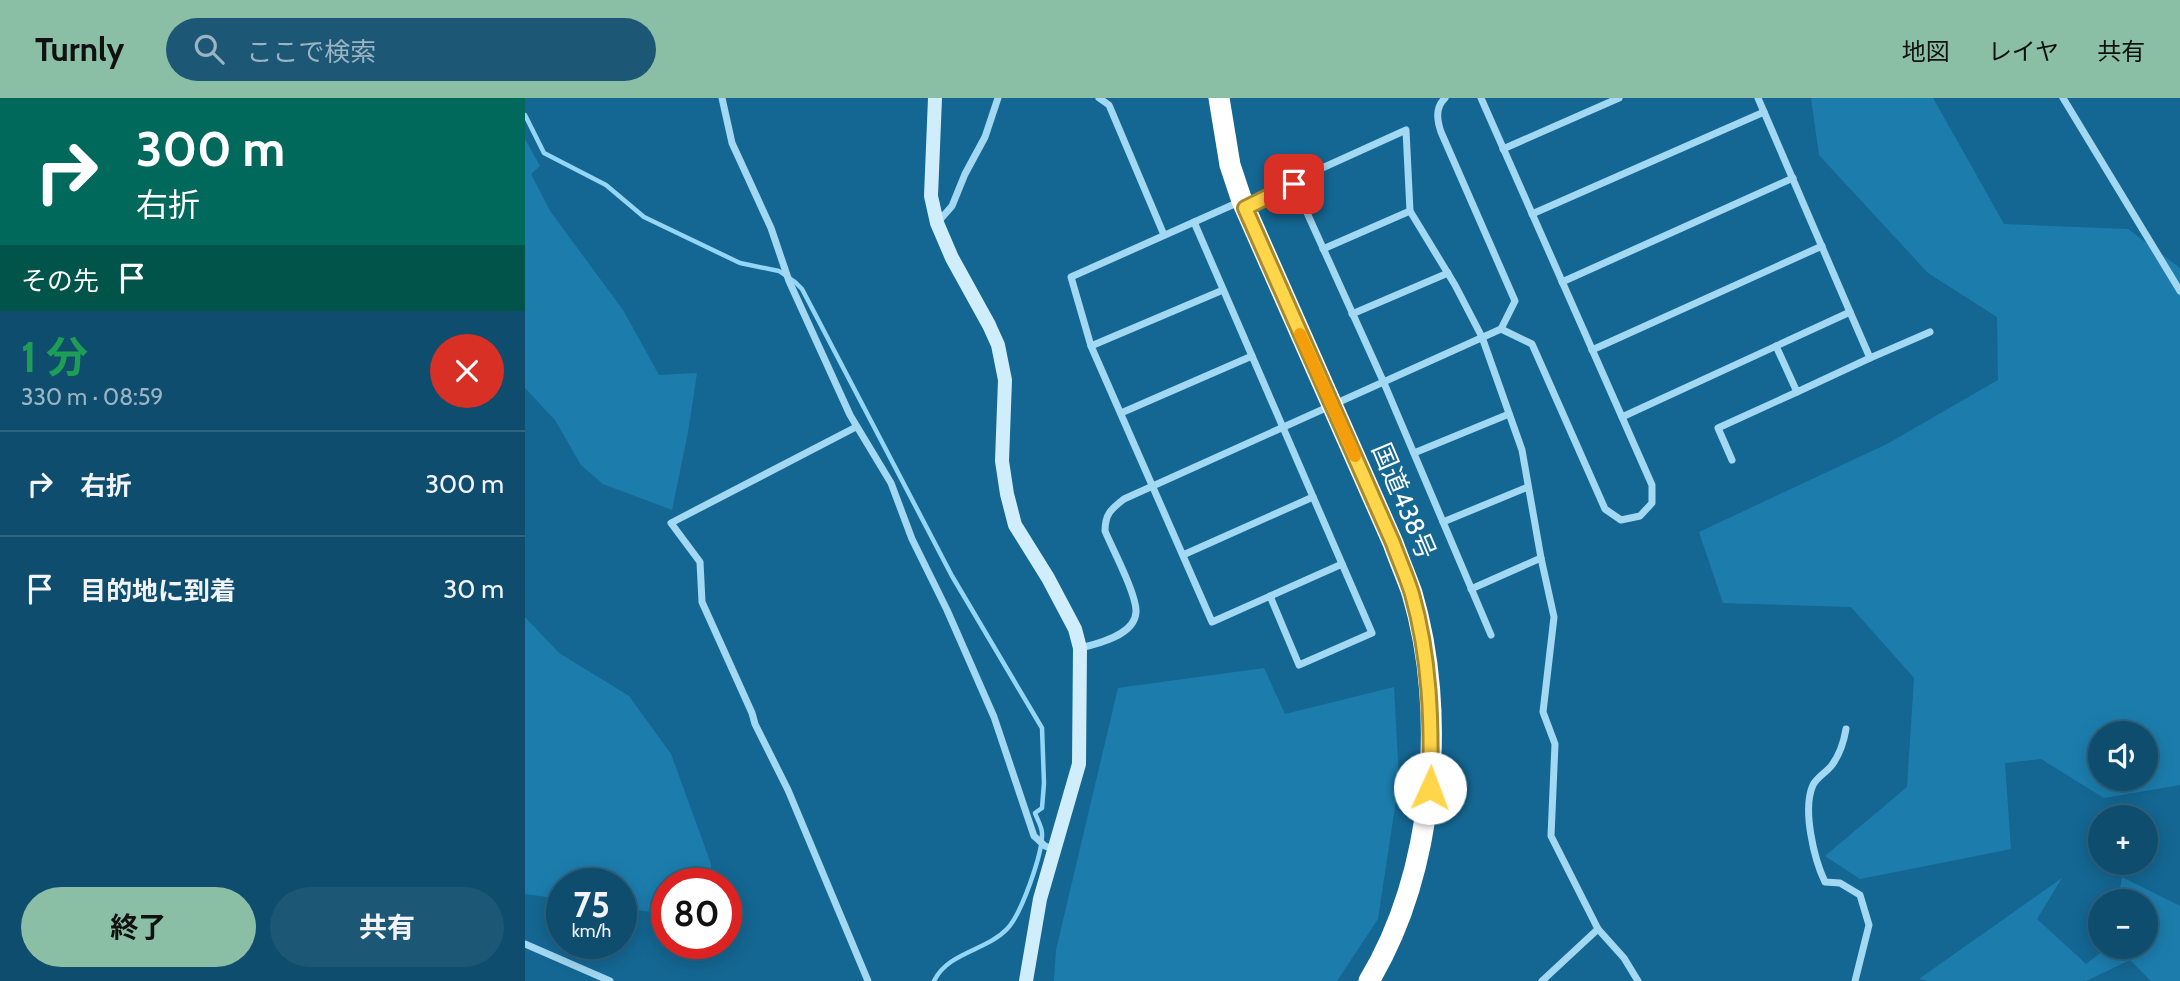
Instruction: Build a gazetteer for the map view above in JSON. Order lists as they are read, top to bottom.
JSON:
{
  "streets": {
    "highway": ["国道438号"]
  },
  "page": {
    "header": "Turnly",
    "search": "ここで検索",
    "nav": ["地図", "レイヤ", "共有"],
    "turn": ["300 m", "右折"],
    "then": "その先",
    "heading": ["1 分", "330 m · 08:59"],
    "list": [
      {
        "name": "右折",
        "value": "300 m"
      },
      {
        "name": "目的地に到着",
        "value": "30 m"
      }
    ],
    "map_buttons": ["+", "−"],
    "speed": "75 km/h",
    "limit": "80",
    "buttons": ["終了", "共有"]
  }
}
